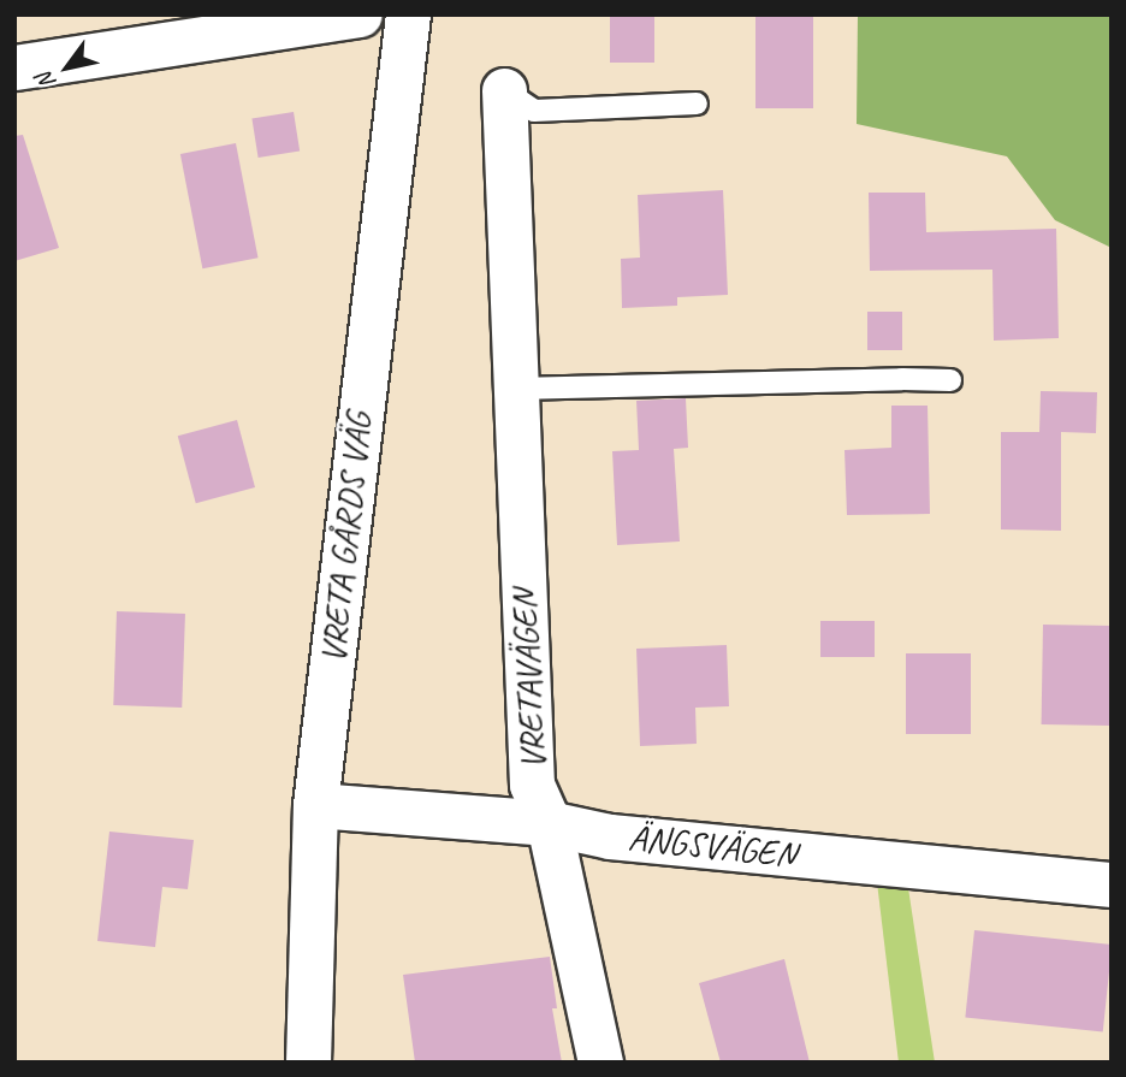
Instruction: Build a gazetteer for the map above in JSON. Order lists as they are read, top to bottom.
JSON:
{
  "streets": {
    "street": ["VRETA GÅRDS VÄG", "VRETAVÄGEN", "ÄNGSVÄGEN"]
  },
  "crossings": [
    ["VRETA GÅRDS VÄG", "ÄNGSVÄGEN"],
    ["VRETAVÄGEN", "ÄNGSVÄGEN"]
  ],
  "north": "bottom left"
}
